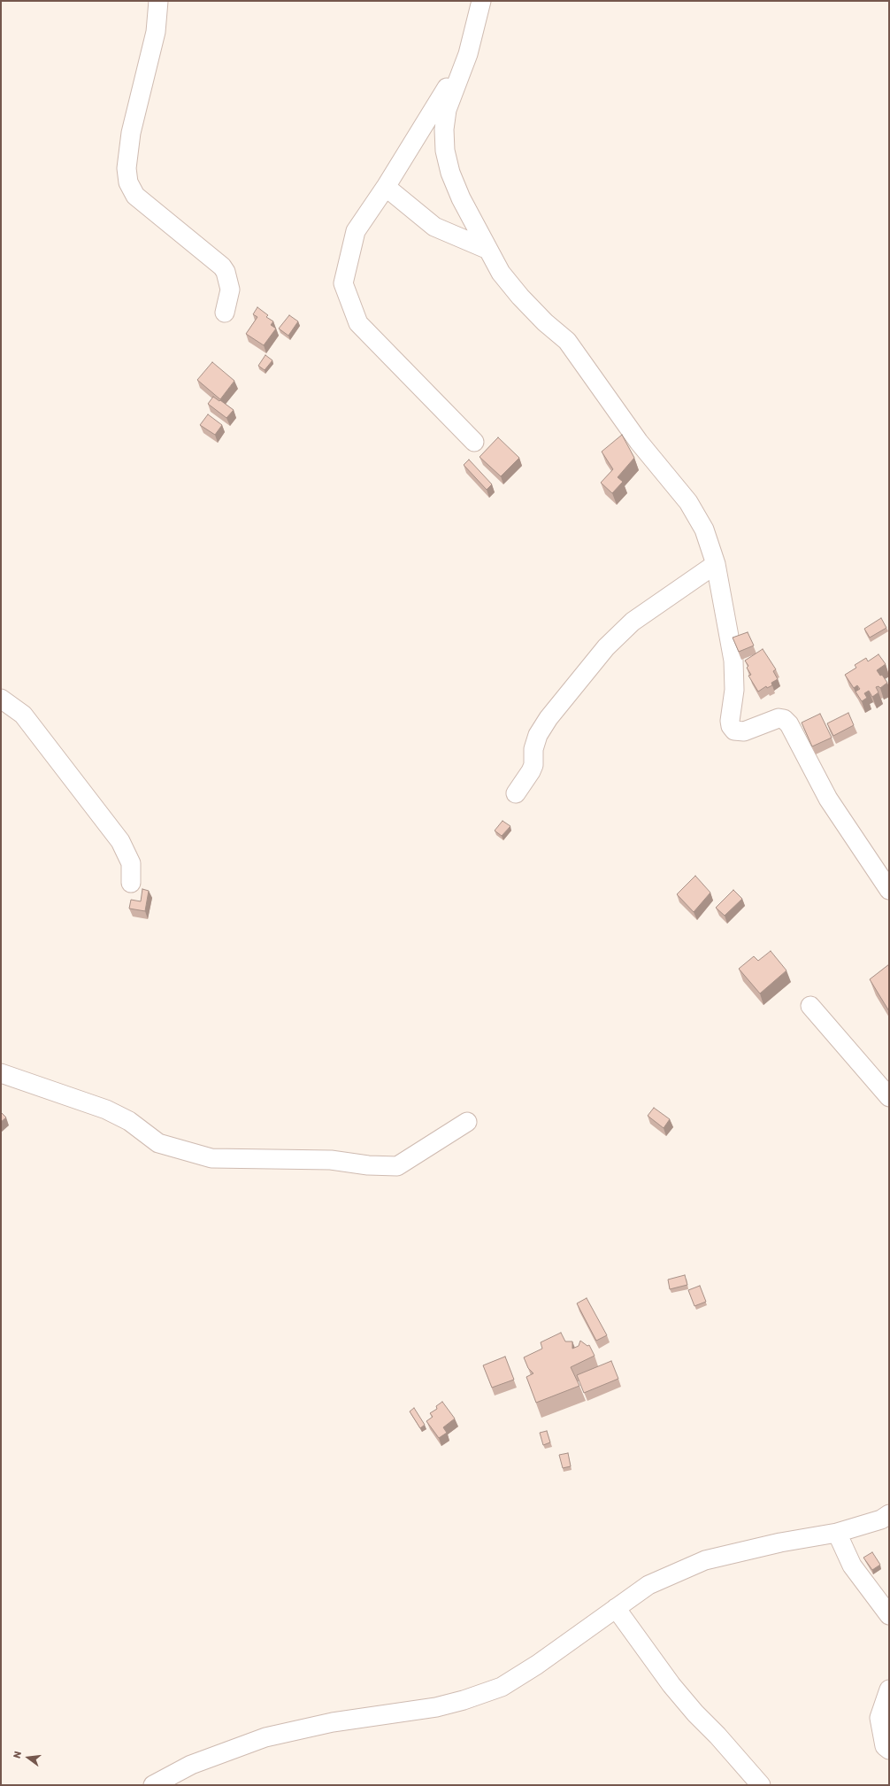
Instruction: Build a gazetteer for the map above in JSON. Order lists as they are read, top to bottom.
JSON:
{
  "north": "left"
}
